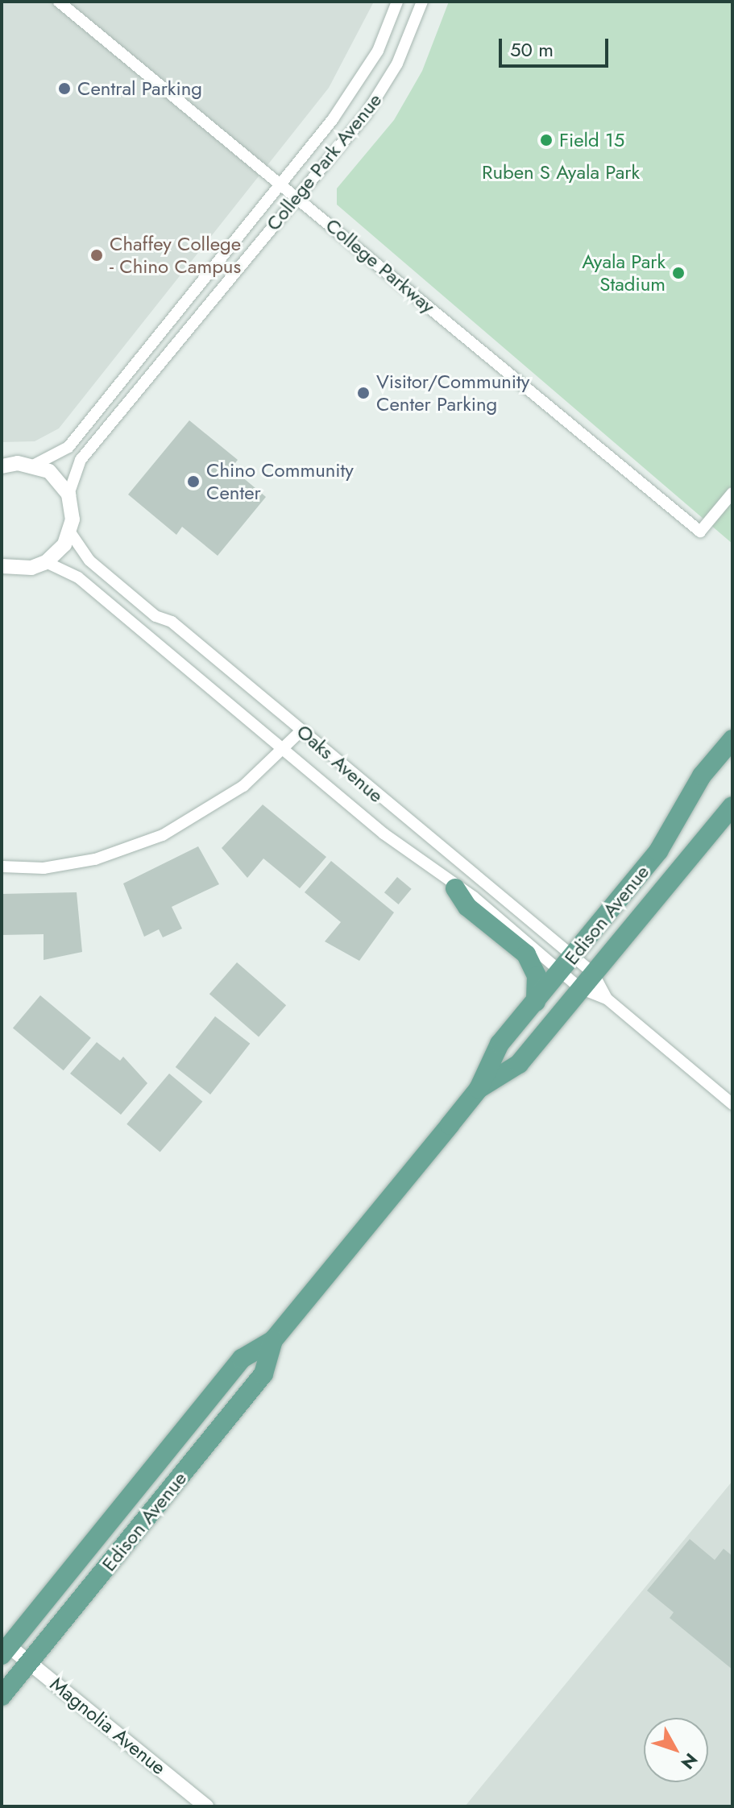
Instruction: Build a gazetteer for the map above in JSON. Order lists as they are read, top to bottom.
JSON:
{
  "streets": {
    "main road": ["Edison Avenue"],
    "street": [
      "College Park Avenue",
      "College Parkway",
      "Oaks Avenue",
      "Magnolia Avenue"
    ]
  },
  "crossings": [
    ["College Park Avenue", "College Parkway"],
    ["Oaks Avenue", "Edison Avenue"],
    ["Edison Avenue", "Magnolia Avenue"]
  ],
  "parks": ["Ruben S Ayala Park"],
  "places": [
    "Central Parking",
    "Field 15",
    "Chaffey College - Chino Campus",
    "Ayala Park Stadium",
    "Visitor/Community Center Parking",
    "Chino Community Center"
  ],
  "scale_bar": "50 m",
  "north": "bottom right"
}
